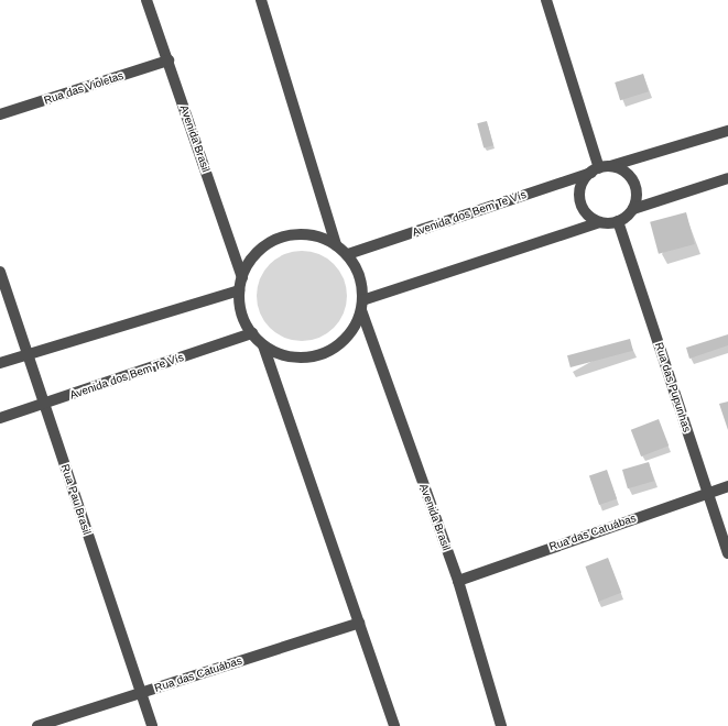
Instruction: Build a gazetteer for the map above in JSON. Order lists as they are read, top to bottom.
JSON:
{
  "streets": {
    "street": [
      "Rua das Violetas",
      "Avenida Brasil",
      "Avenida dos Bem Te Vís",
      "Rua das Pupunhas",
      "Rua Pau Brasil",
      "Rua das Catuábas"
    ]
  },
  "crossings": [
    ["Rua das Violetas", "Avenida Brasil"],
    ["Avenida Brasil", "Avenida dos Bem Te Vís"],
    ["Avenida Brasil", "Rua das Catuábas"],
    ["Avenida dos Bem Te Vís", "Rua das Pupunhas"],
    ["Avenida dos Bem Te Vís", "Rua Pau Brasil"],
    ["Rua das Pupunhas", "Rua das Catuábas"],
    ["Rua Pau Brasil", "Rua das Catuábas"]
  ]
}
